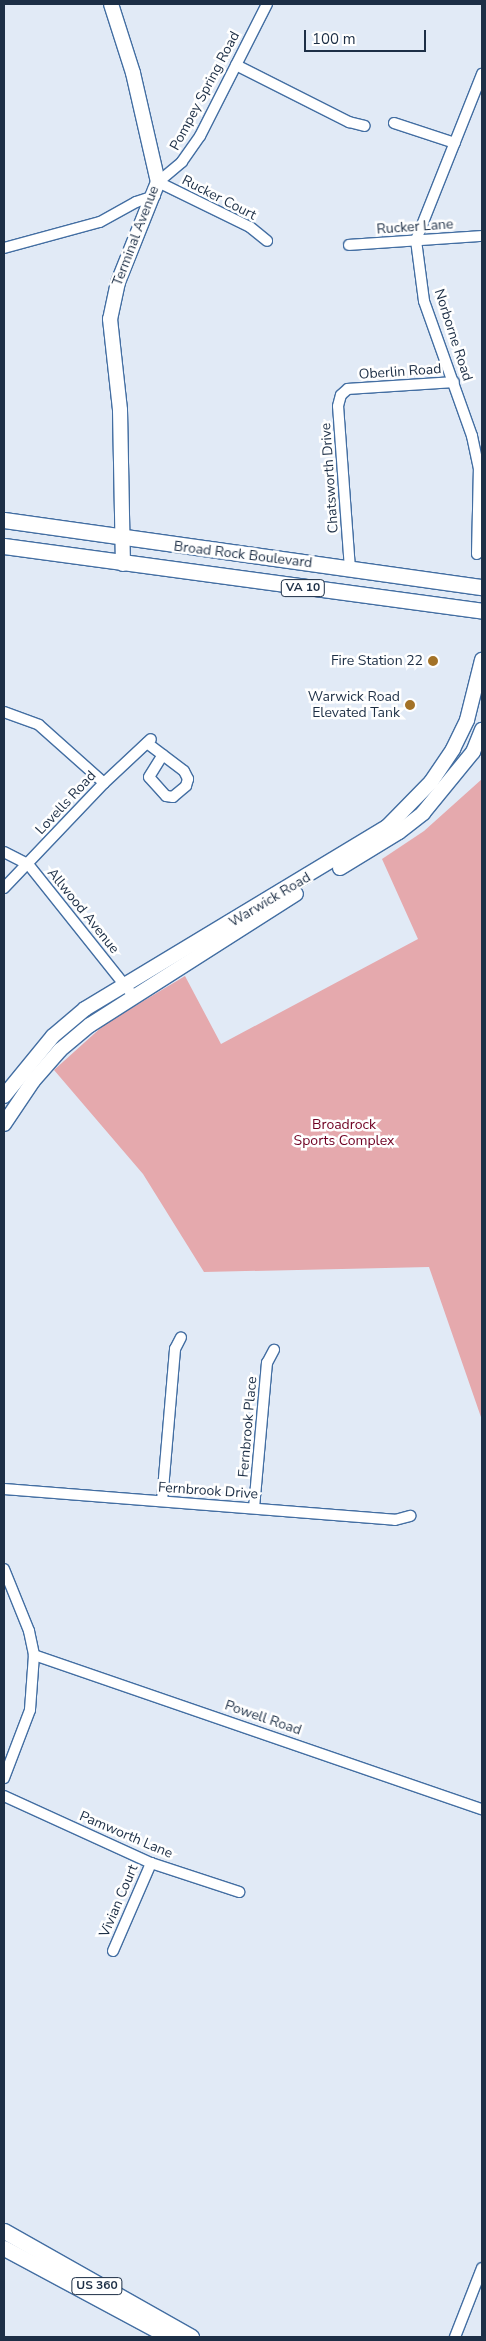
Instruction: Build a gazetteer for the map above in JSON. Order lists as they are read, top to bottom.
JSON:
{
  "streets": {
    "main road": [
      "Terminal Avenue",
      "Broad Rock Boulevard",
      "VA 10",
      "Warwick Road",
      "US 360"
    ],
    "street": [
      "Pompey Spring Road",
      "Rucker Court",
      "Rucker Lane",
      "Norborne Road",
      "Oberlin Road",
      "Chatsworth Drive",
      "Lovells Road",
      "Allwood Avenue",
      "Fernbrook Place",
      "Fernbrook Drive",
      "Powell Road",
      "Pamworth Lane",
      "Vivian Court"
    ]
  },
  "crossings": [
    ["Pompey Spring Road", "Rucker Court"],
    ["Pompey Spring Road", "Terminal Avenue"],
    ["Rucker Court", "Terminal Avenue"],
    ["Rucker Lane", "Norborne Road"],
    ["Terminal Avenue", "Broad Rock Boulevard"],
    ["Norborne Road", "Oberlin Road"],
    ["Oberlin Road", "Chatsworth Drive"],
    ["Chatsworth Drive", "Broad Rock Boulevard"],
    ["Lovells Road", "Allwood Avenue"],
    ["Warwick Road", "Allwood Avenue"],
    ["Fernbrook Place", "Fernbrook Drive"],
    ["Pamworth Lane", "Vivian Court"]
  ],
  "parks": ["Broadrock Sports Complex"],
  "places": ["Fire Station 22", "Warwick Road Elevated Tank"],
  "scale_bar": "100 m"
}
